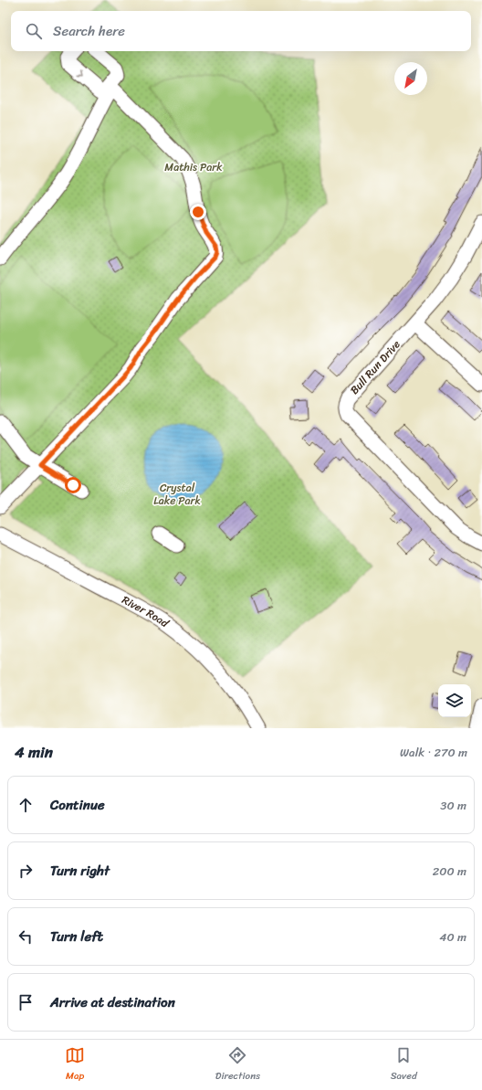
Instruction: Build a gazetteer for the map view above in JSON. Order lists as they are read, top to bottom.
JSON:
{
  "streets": {
    "street": ["Bull Run Drive", "River Road"]
  },
  "parks": ["Mathis Park", "Crystal Lake Park"],
  "north": "bottom left",
  "page": {
    "search": "Search here",
    "heading": ["4 min", "Walk · 270 m"],
    "list": [
      ["Continue", "30 m"],
      ["Turn right", "200 m"],
      ["Turn left", "40 m"],
      "Arrive at destination"
    ],
    "nav": ["Map", "Directions", "Saved"]
  }
}
